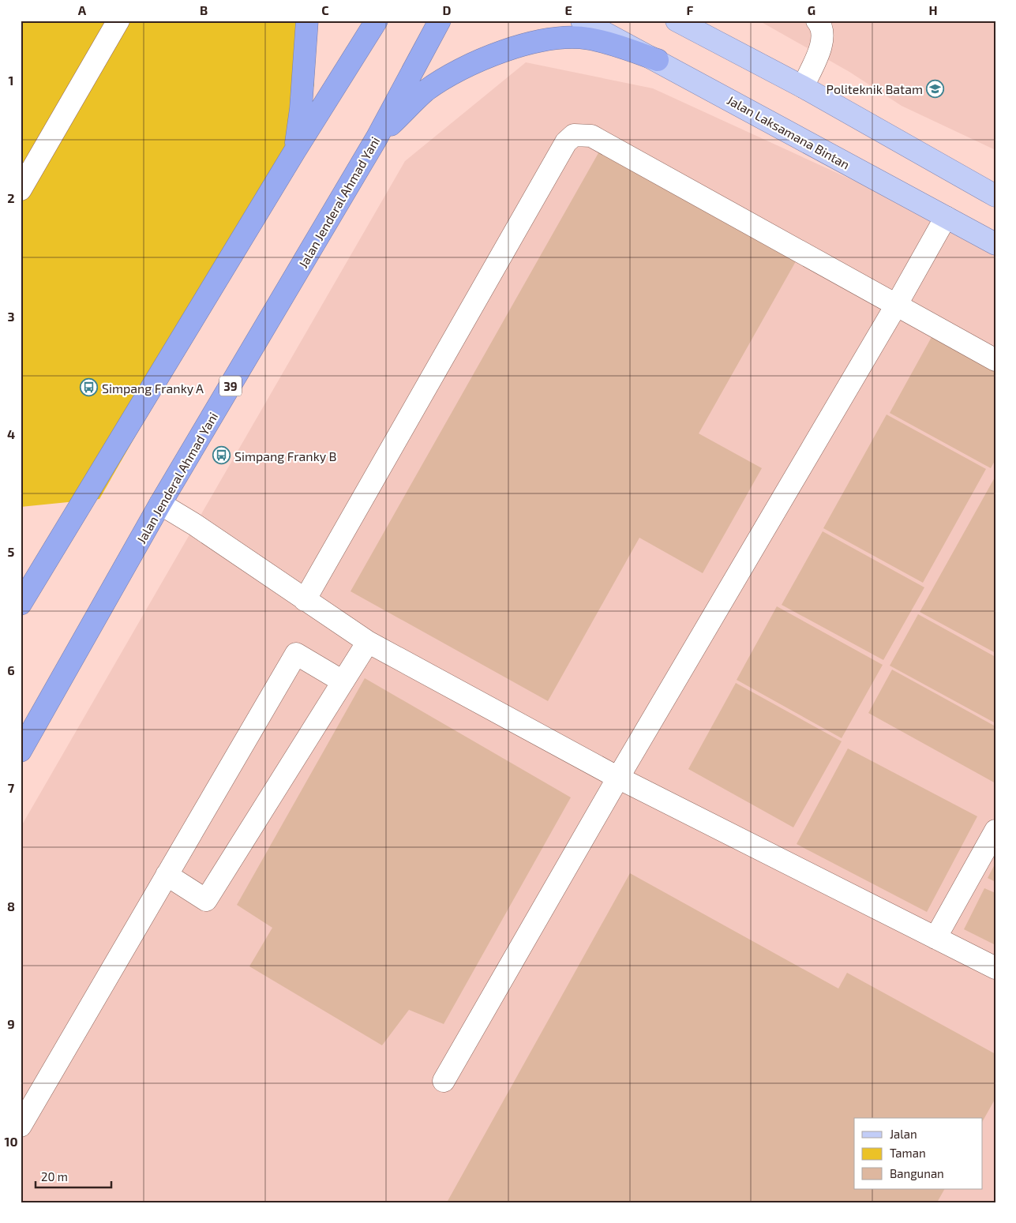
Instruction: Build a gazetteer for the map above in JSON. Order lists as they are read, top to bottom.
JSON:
{
  "streets": {
    "highway": ["Jalan Jenderal Ahmad Yani", "39"],
    "main road": ["Jalan Laksamana Bintan"]
  },
  "places": {
    "school or university": ["Politeknik Batam"],
    "bus stop": ["Simpang Franky A", "Simpang Franky B"]
  },
  "legend": ["Jalan", "Taman", "Bangunan"],
  "scale_bar": "20 m",
  "grid": {
    "columns": [
      "A",
      "B",
      "C",
      "D",
      "E",
      "F",
      "G",
      "H"
    ],
    "rows": [
      "1",
      "2",
      "3",
      "4",
      "5",
      "6",
      "7",
      "8",
      "9",
      "10"
    ]
  }
}
